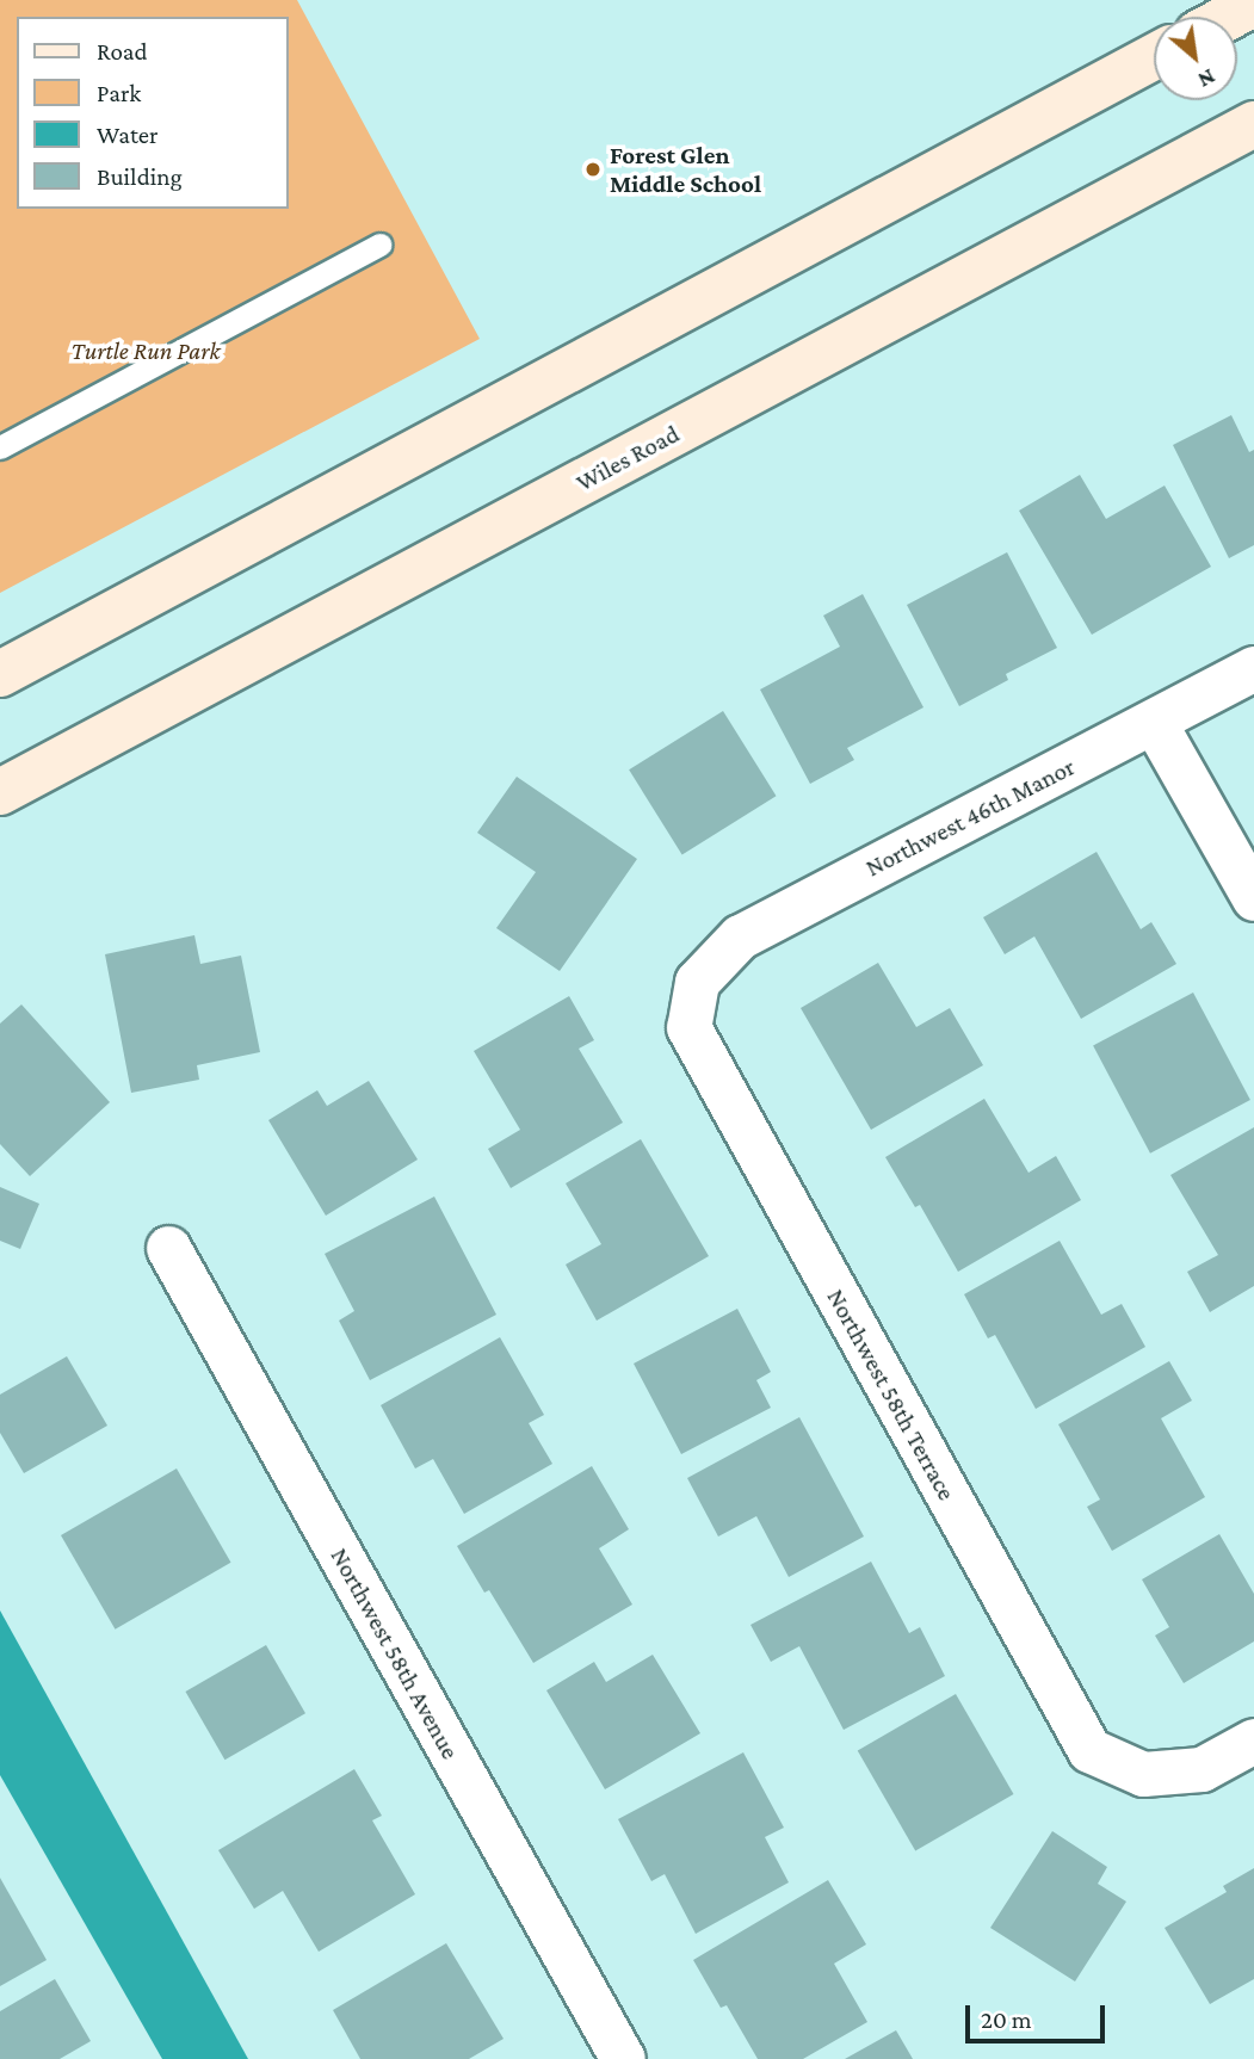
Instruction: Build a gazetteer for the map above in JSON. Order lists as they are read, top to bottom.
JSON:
{
  "streets": {
    "main road": ["Wiles Road"],
    "street": ["Northwest 46th Manor", "Northwest 58th Terrace", "Northwest 58th Avenue"]
  },
  "crossings": [
    ["Northwest 46th Manor", "Northwest 58th Terrace"]
  ],
  "parks": ["Turtle Run Park"],
  "places": ["Forest Glen Middle School"],
  "legend": [
    "Road",
    "Park",
    "Water",
    "Building"
  ],
  "scale_bar": "20 m",
  "north": "bottom right"
}
